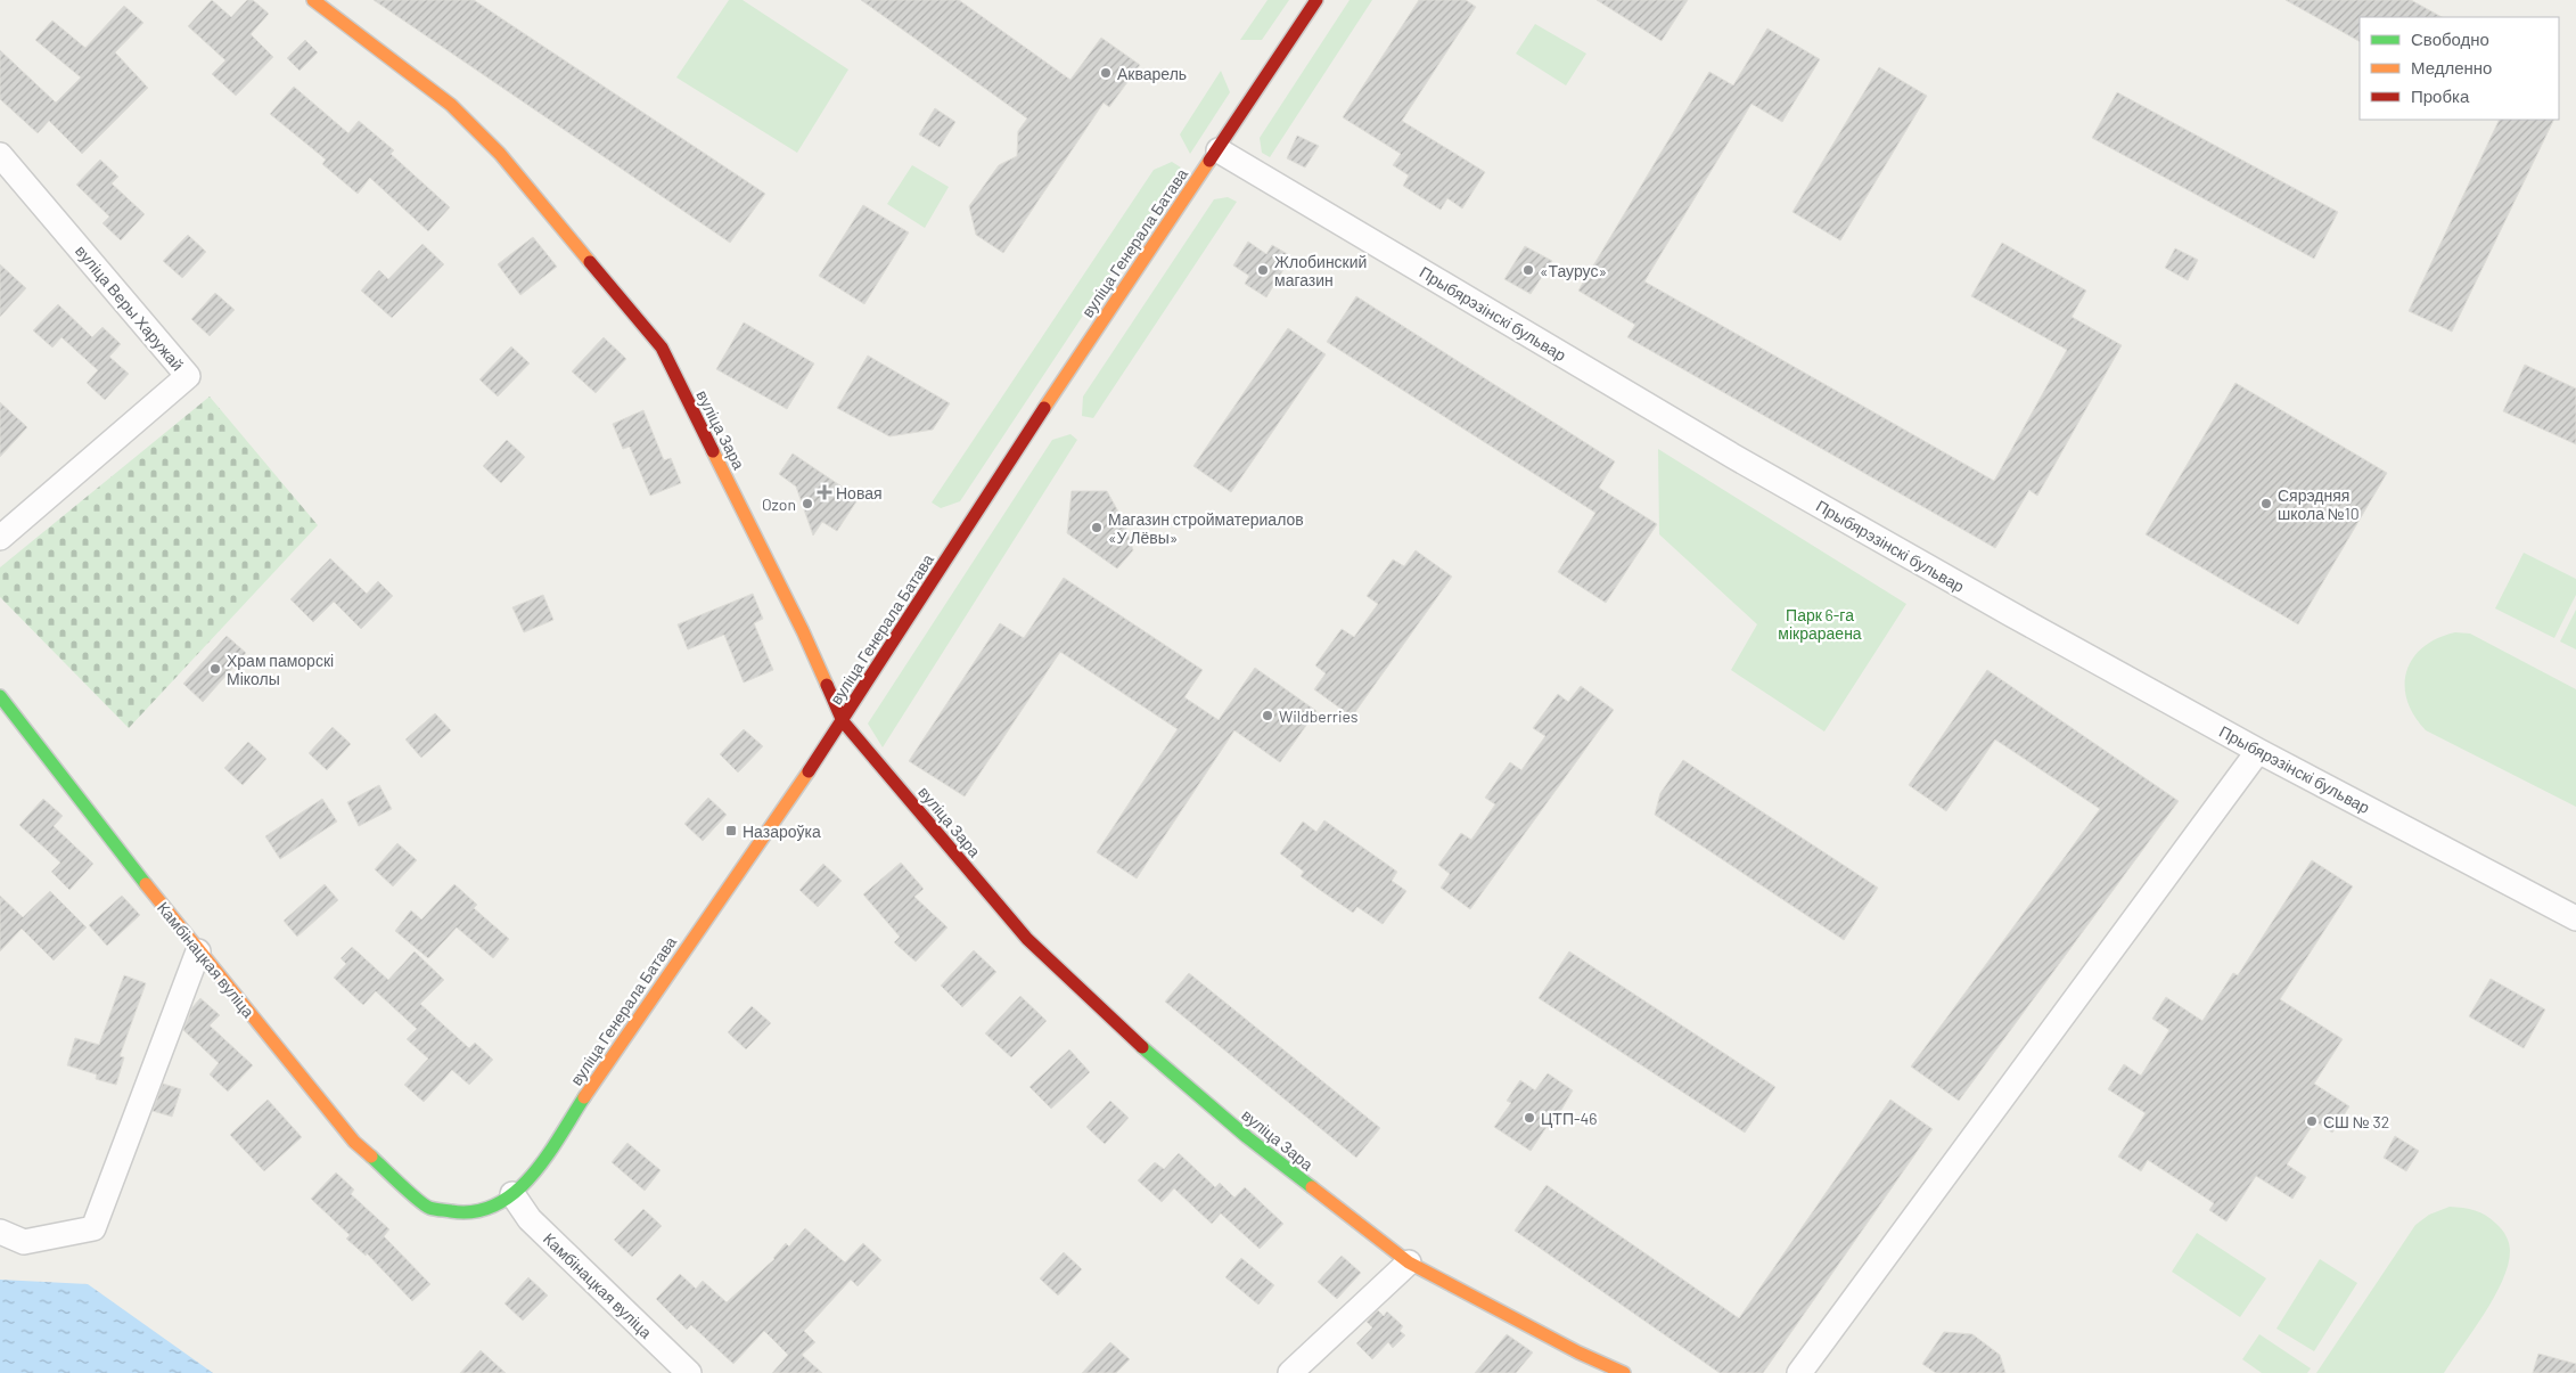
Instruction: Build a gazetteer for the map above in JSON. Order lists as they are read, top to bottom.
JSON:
{
  "streets": {
    "street": [
      "вуліца Генерала Батава",
      "вуліца Веры Харужай",
      "Прыбярэзінскі бульвар",
      "вуліца Зара",
      "Камбінацкая вуліца"
    ]
  },
  "crossings": [
    ["вуліца Генерала Батава", "Прыбярэзінскі бульвар"],
    ["вуліца Генерала Батава", "вуліца Зара"],
    ["вуліца Генерала Батава", "Камбінацкая вуліца"]
  ],
  "parks": ["Парк 6-га мікрараена"],
  "places": {
    "other": [
      "Акварель",
      "Жлобинский магазин",
      "«Таурус»",
      "Ozon",
      "Сярэдняя школа №10",
      "Магазин стройматериалов «У Лёвы»",
      "Храм паморскі Міколы",
      "Wildberries",
      "ЦТП-46",
      "СШ № 32"
    ],
    "health": ["Новая"],
    "transit": ["Назароўка"]
  },
  "legend": ["Свободно", "Медленно", "Пробка"]
}
